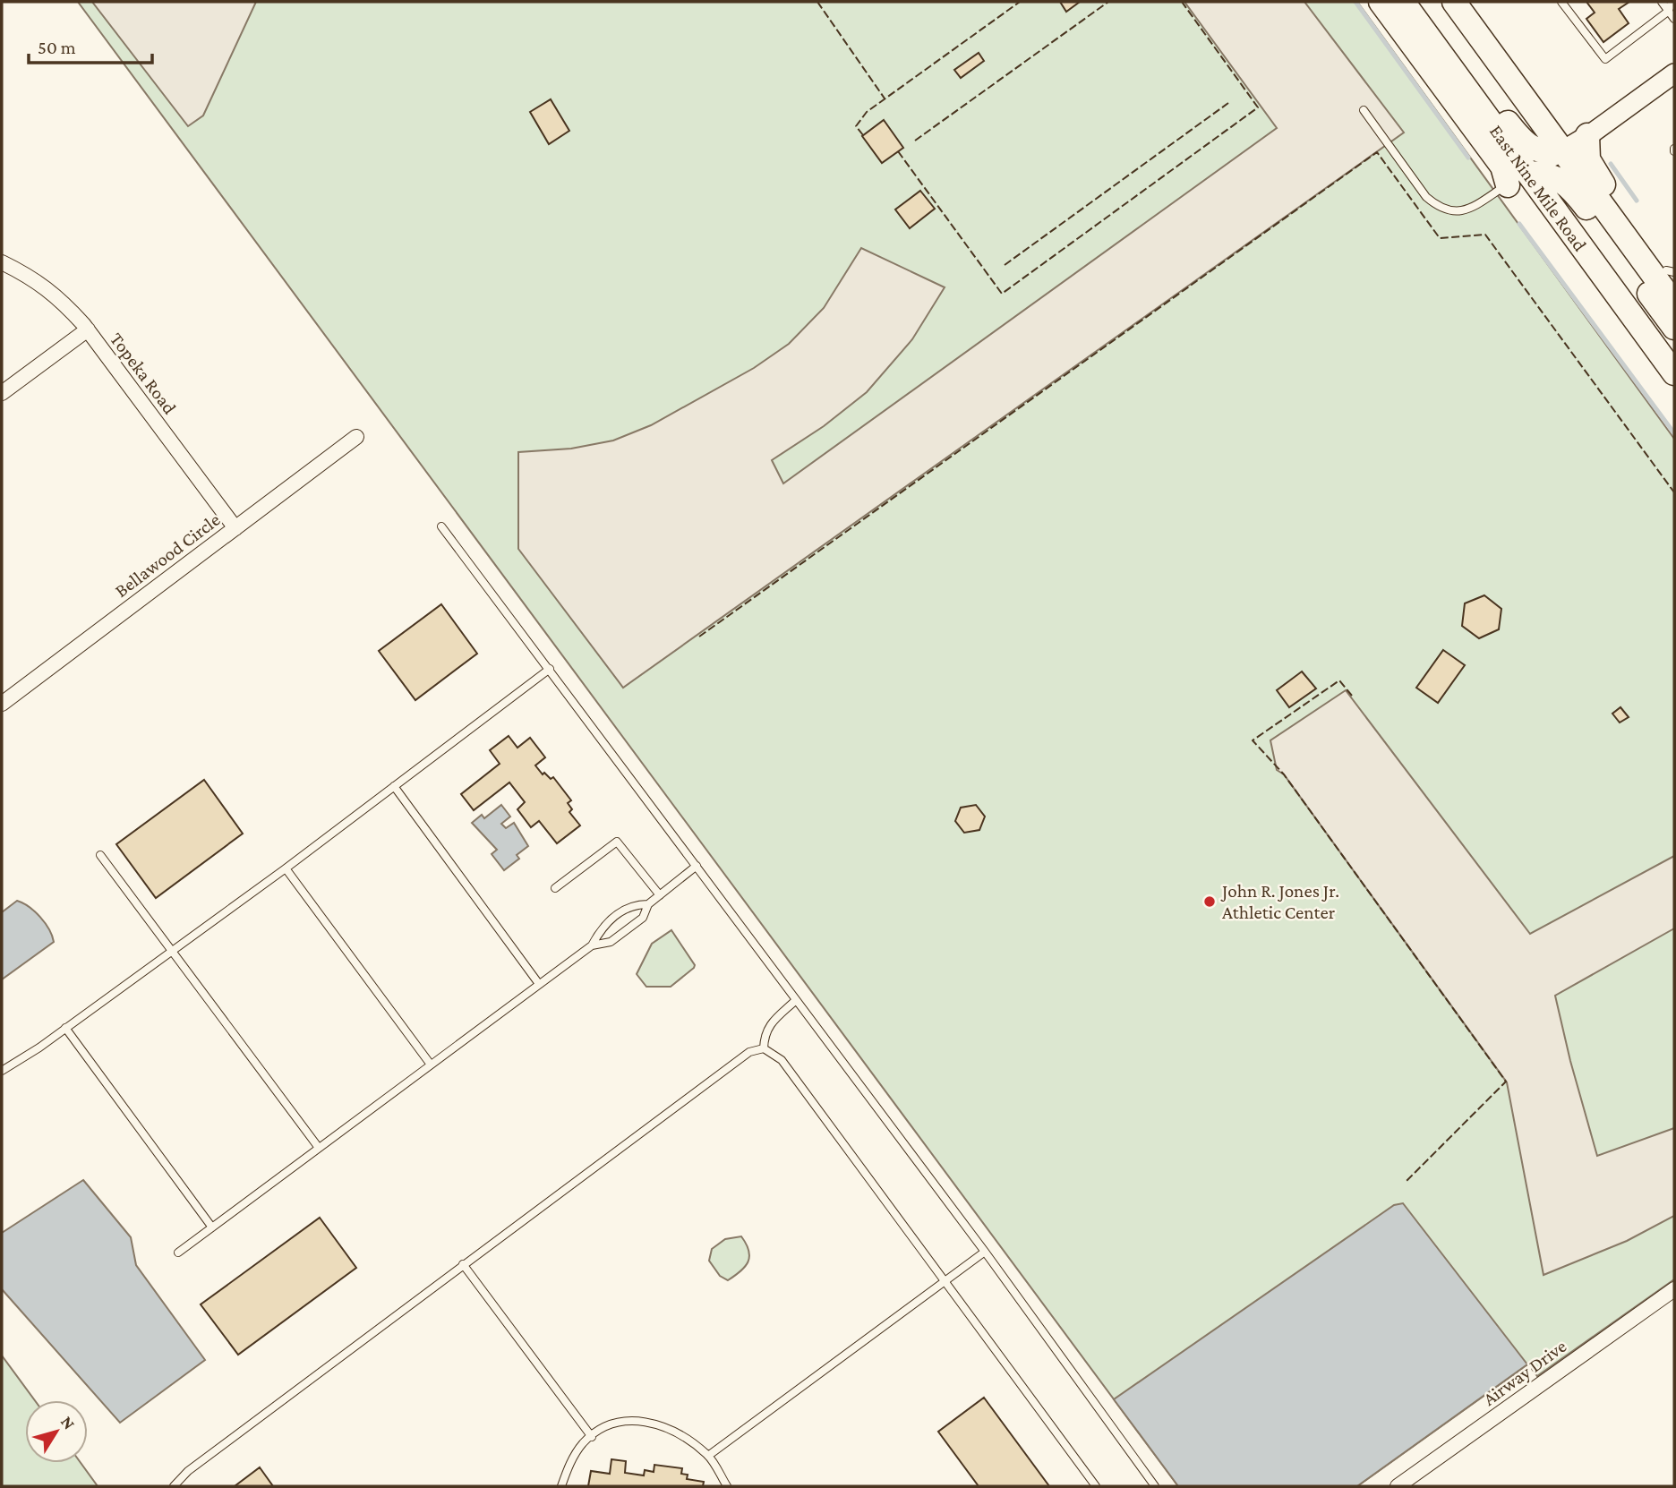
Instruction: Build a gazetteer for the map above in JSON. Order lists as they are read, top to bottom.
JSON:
{
  "streets": {
    "main road": ["East Nine Mile Road"],
    "street": ["Topeka Road", "Bellawood Circle", "Airway Drive"]
  },
  "crossings": [
    ["Topeka Road", "Bellawood Circle"]
  ],
  "places": ["John R. Jones Jr. Athletic Center"],
  "scale_bar": "50 m",
  "north": "top right"
}
